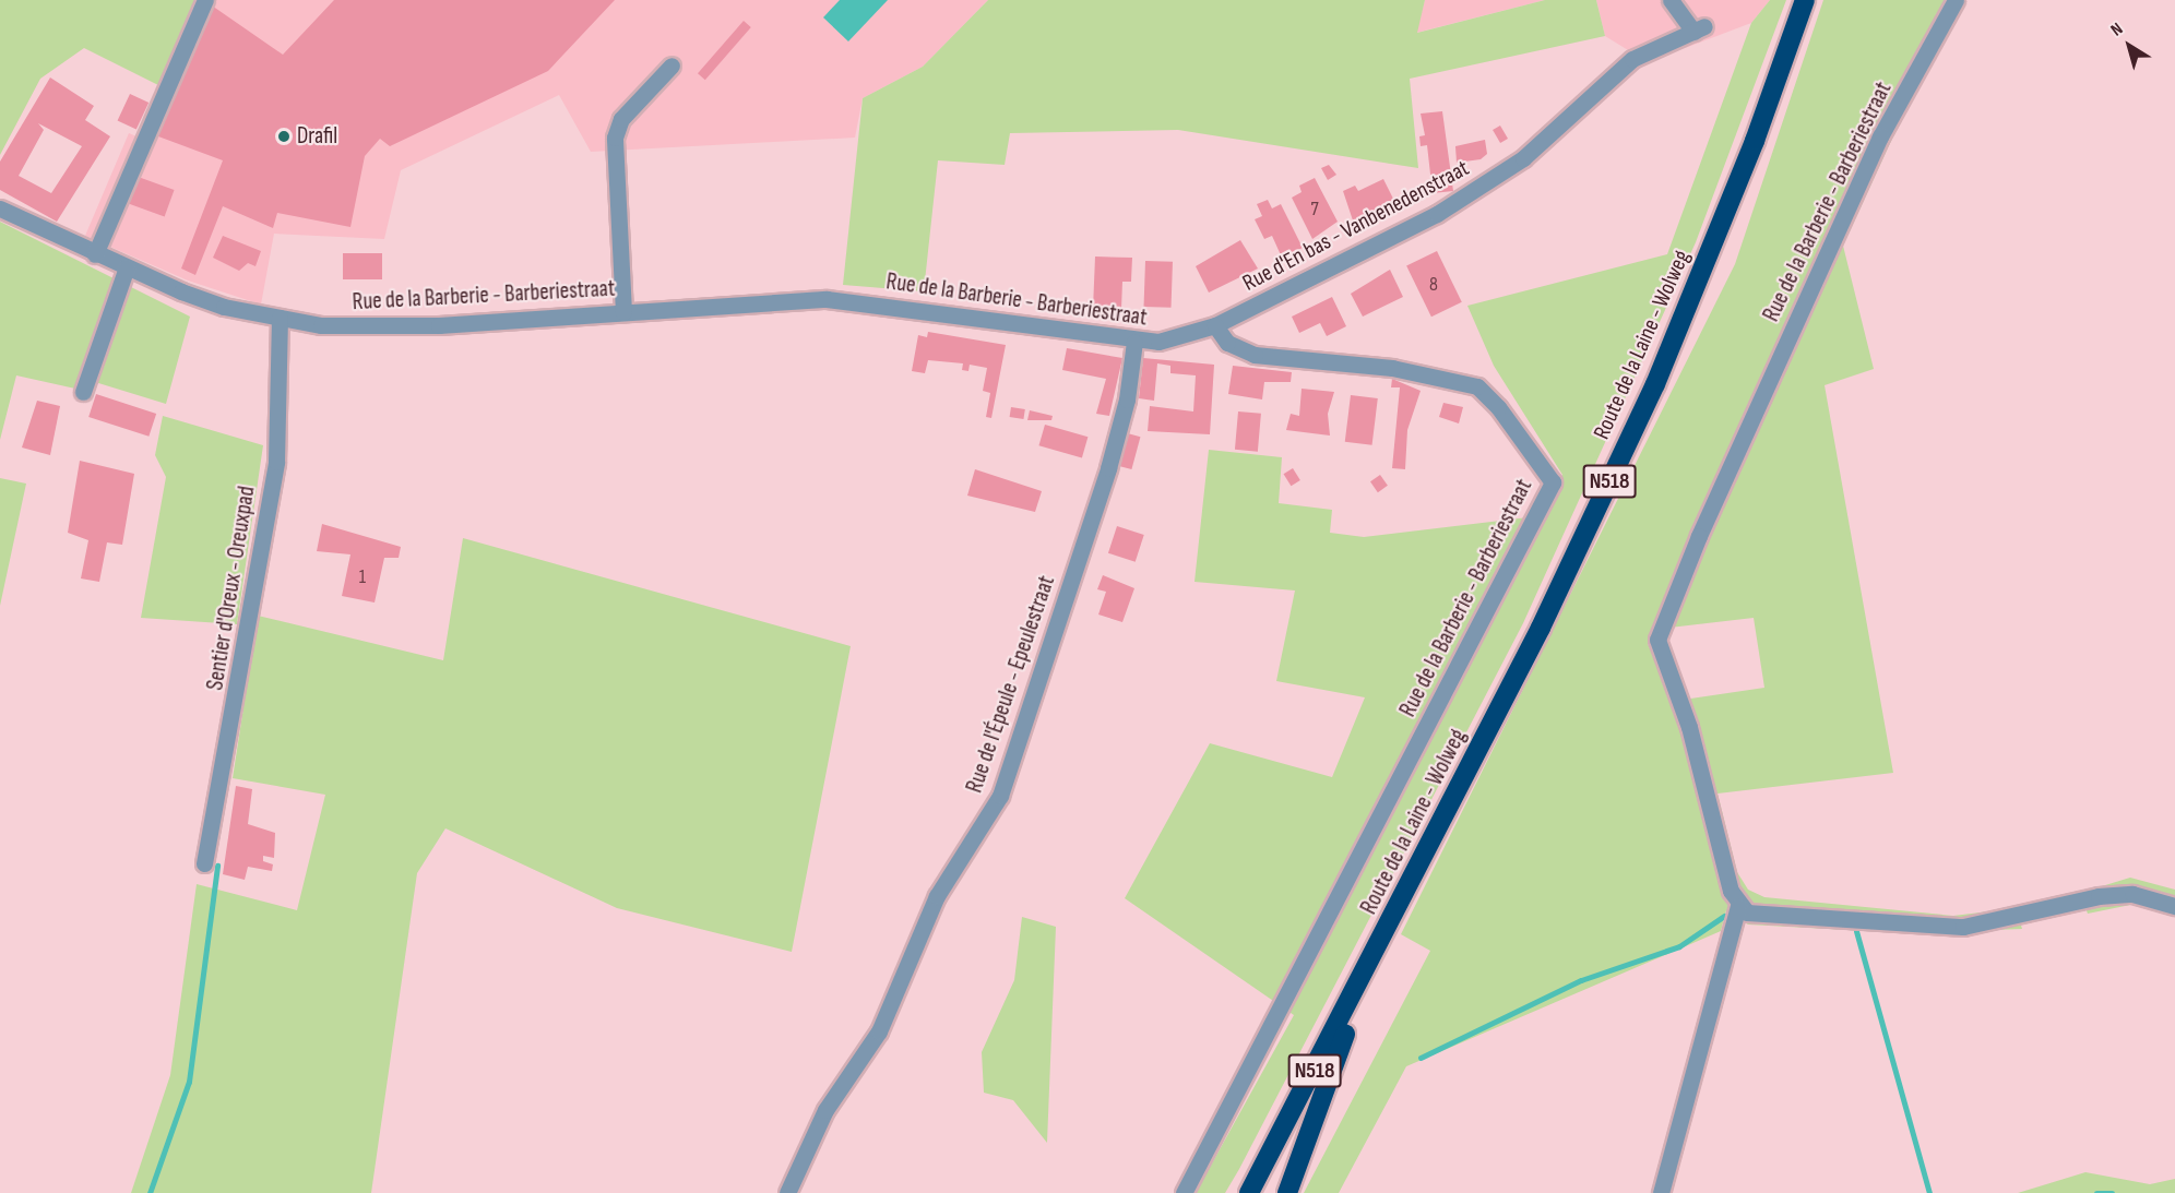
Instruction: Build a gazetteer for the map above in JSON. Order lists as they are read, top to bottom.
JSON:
{
  "streets": {
    "highway": ["Route de la Laine - Wolweg", "N518"],
    "street": [
      "Rue de la Barberie - Barberiestraat",
      "Rue d'En bas - Vanbenedenstraat",
      "Sentier d'Oreux - Oreuxpad",
      "Rue de l'Épeule - Epeulestraat"
    ]
  },
  "crossings": [
    ["Rue de la Barberie - Barberiestraat", "Rue d'En bas - Vanbenedenstraat"],
    ["Rue de la Barberie - Barberiestraat", "Sentier d'Oreux - Oreuxpad"],
    ["Rue de la Barberie - Barberiestraat", "Rue de l'Épeule - Epeulestraat"]
  ],
  "places": ["Drafil"],
  "house_numbers": ["7", "8", "1"],
  "north": "top left"
}
